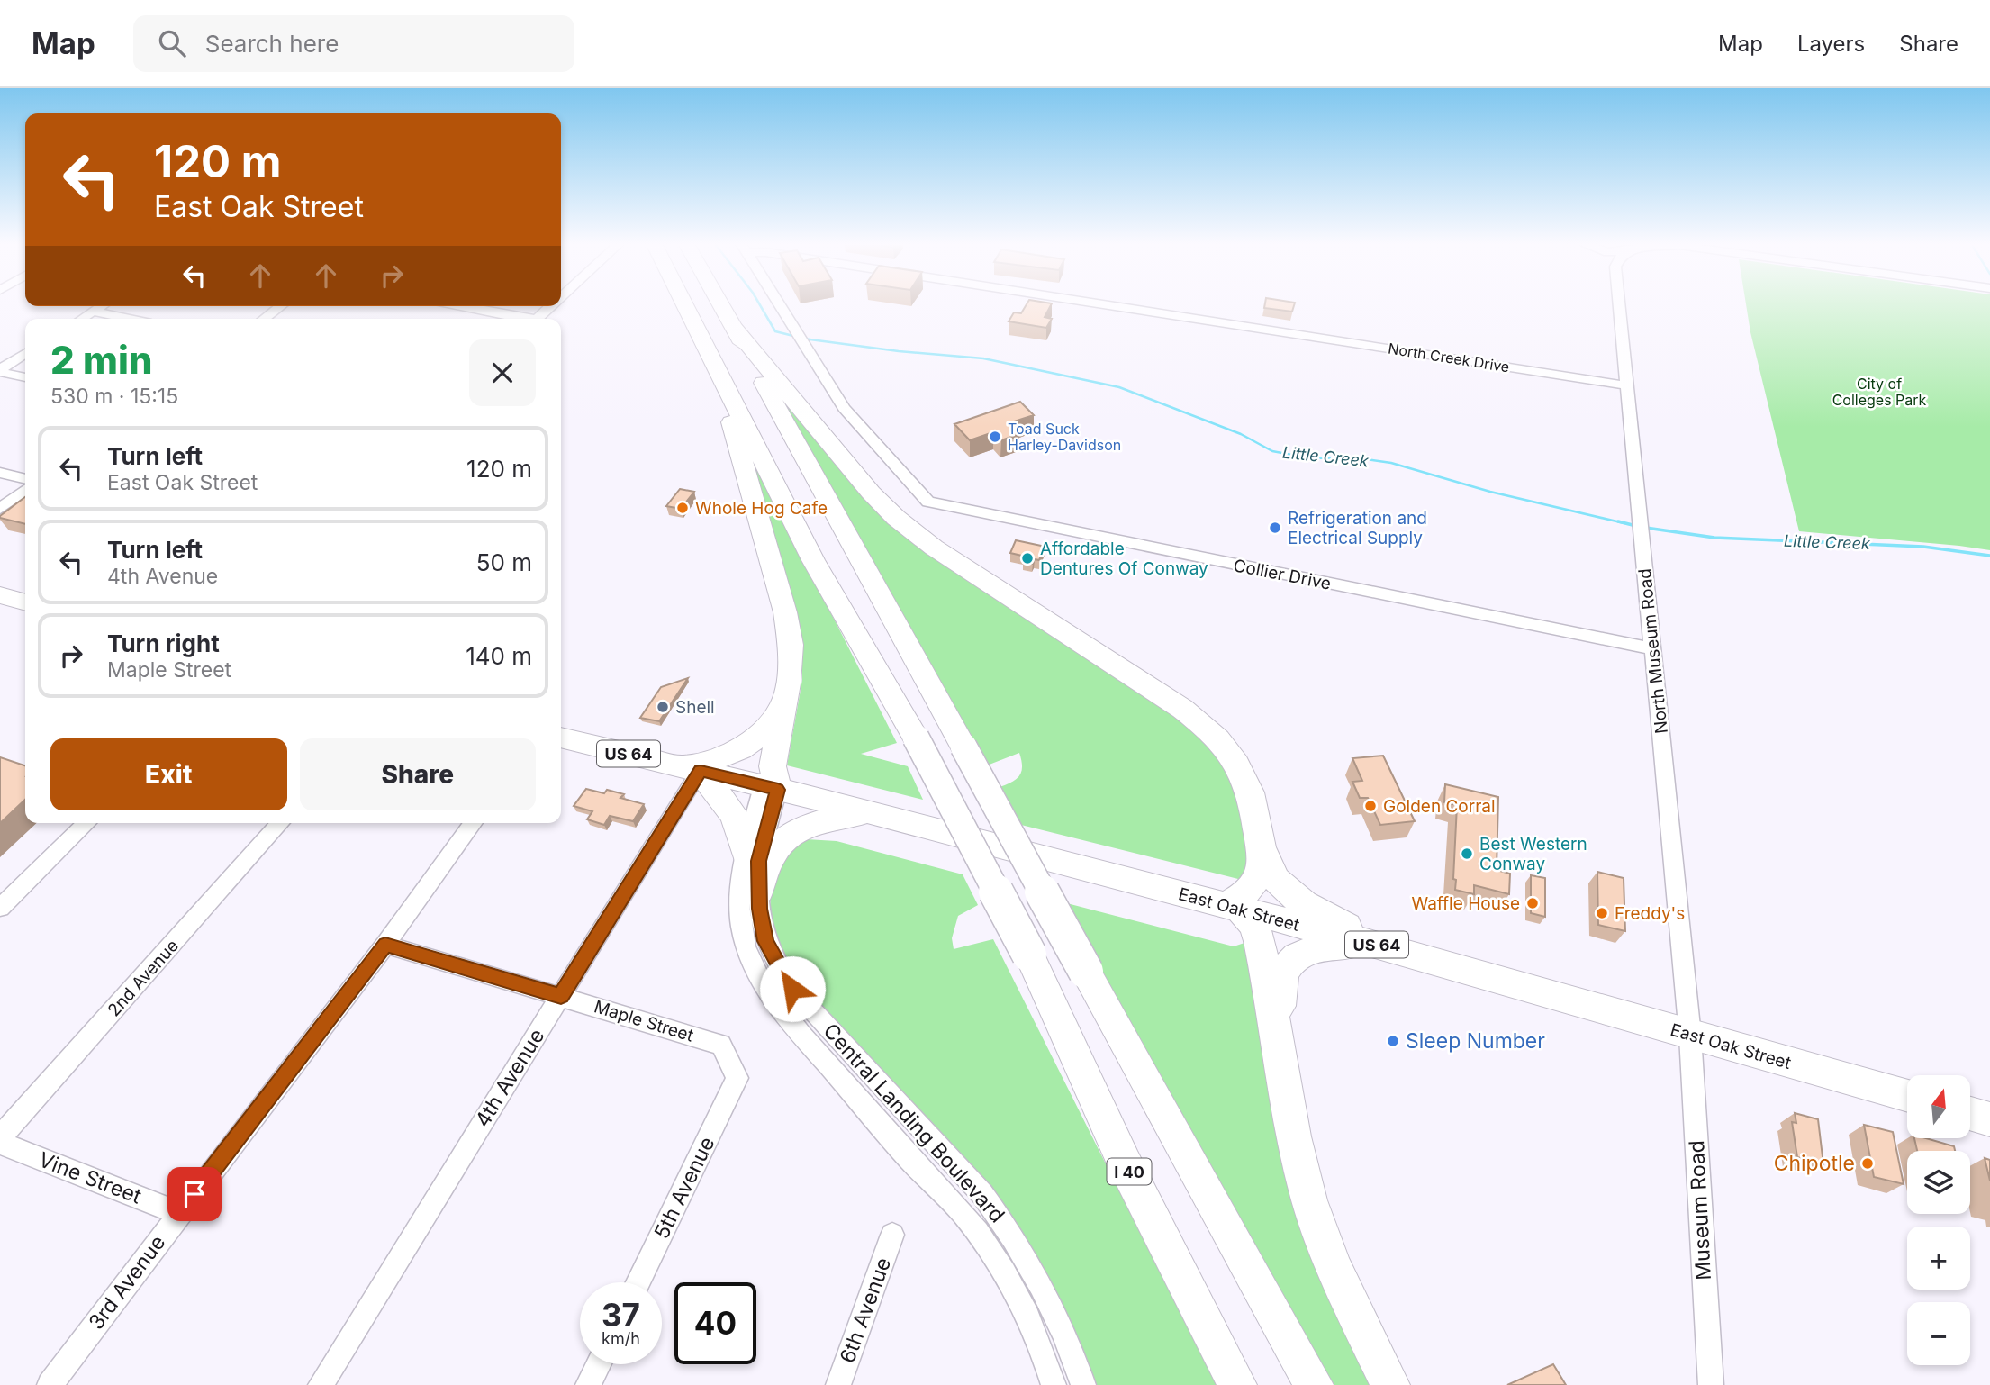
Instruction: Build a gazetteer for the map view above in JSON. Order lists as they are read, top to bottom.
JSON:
{
  "streets": {
    "highway": ["US 64", "East Oak Street", "I 40"],
    "street": [
      "North Creek Drive",
      "Collier Drive",
      "North Museum Road",
      "2nd Avenue",
      "Maple Street",
      "4th Avenue",
      "Central Landing Boulevard",
      "Vine Street",
      "5th Avenue",
      "Museum Road",
      "3rd Avenue",
      "6th Avenue"
    ]
  },
  "crossings": [
    ["North Creek Drive", "North Museum Road"],
    ["Collier Drive", "North Museum Road"],
    ["North Museum Road", "East Oak Street"],
    ["North Museum Road", "Museum Road"],
    ["East Oak Street", "4th Avenue"],
    ["East Oak Street", "Central Landing Boulevard"],
    ["East Oak Street", "Museum Road"],
    ["Maple Street", "4th Avenue"],
    ["Maple Street", "5th Avenue"],
    ["Maple Street", "3rd Avenue"],
    ["Vine Street", "3rd Avenue"]
  ],
  "water": ["Little Creek"],
  "parks": ["City of Colleges Park"],
  "places": [
    "Toad Suck Harley-Davidson",
    "Whole Hog Cafe",
    "Refrigeration and Electrical Supply",
    "Affordable Dentures Of Conway",
    "Shell",
    "Golden Corral",
    "Best Western Conway",
    "Waffle House",
    "Freddy's",
    "Sleep Number",
    "Chipotle"
  ],
  "north": "top",
  "page": {
    "header": "Map",
    "search": "Search here",
    "nav": ["Map", "Layers", "Share"],
    "turn": ["120 m", "East Oak Street"],
    "heading": ["2 min", "530 m · 15:15"],
    "list": [
      {
        "name": "Turn left",
        "note": "East Oak Street",
        "value": "120 m"
      },
      {
        "name": "Turn left",
        "note": "4th Avenue",
        "value": "50 m"
      },
      {
        "name": "Turn right",
        "note": "Maple Street",
        "value": "140 m"
      }
    ],
    "buttons": ["Exit", "Share"],
    "map_buttons": ["+", "−"],
    "speed": "37 km/h",
    "limit": "40"
  }
}
